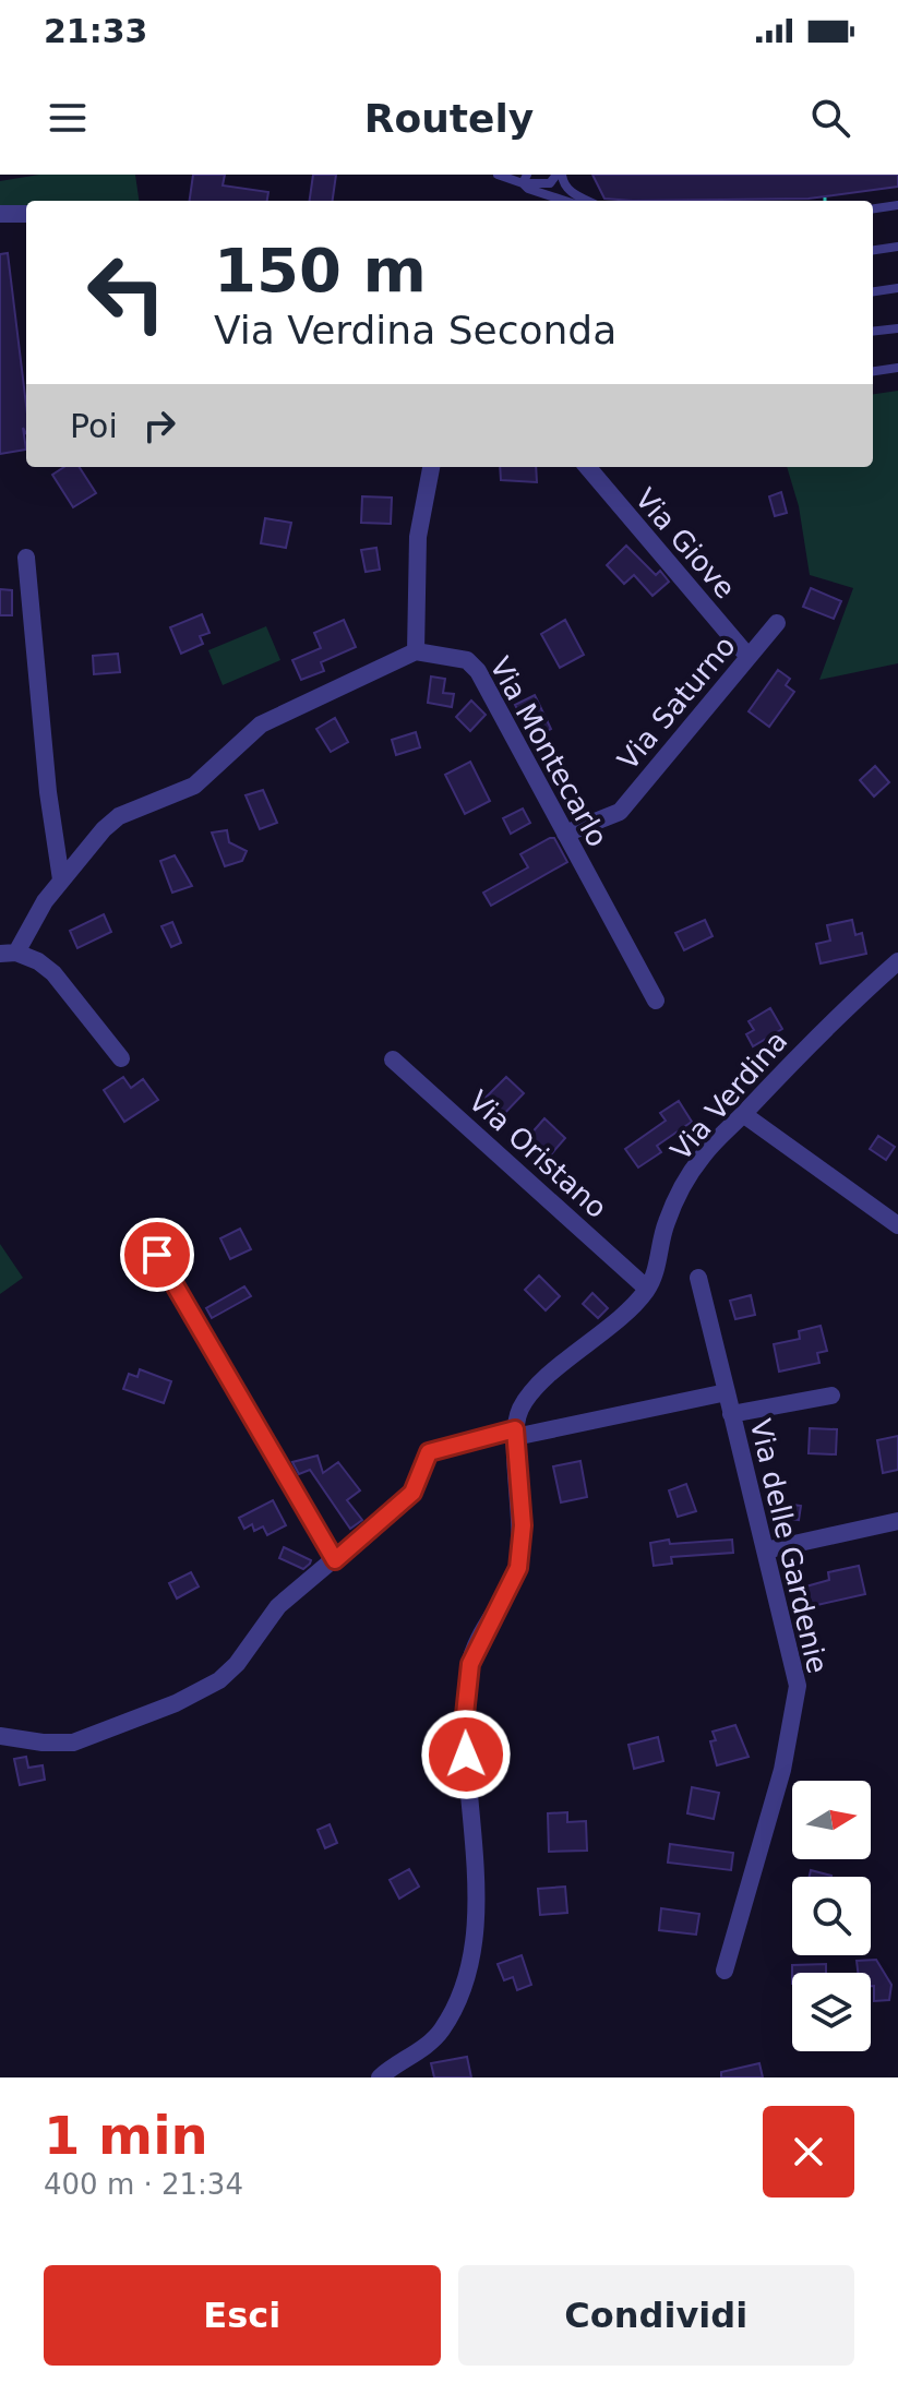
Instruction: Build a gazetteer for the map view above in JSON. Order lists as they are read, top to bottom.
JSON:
{
  "streets": {
    "street": [
      "Via Giove",
      "Via Saturno",
      "Via Montecarlo",
      "Via Verdina",
      "Via Oristano",
      "Via delle Gardenie"
    ]
  },
  "crossings": [
    ["Via Giove", "Via Saturno"],
    ["Via Saturno", "Via Montecarlo"],
    ["Via Verdina", "Via Oristano"],
    ["Via Verdina", "Via delle Gardenie"]
  ],
  "north": "right",
  "page": {
    "status": "21:33",
    "header": "Routely",
    "turn": ["150 m", "Via Verdina Seconda"],
    "then": "Poi",
    "heading": ["1 min", "400 m · 21:34"],
    "buttons": ["Esci", "Condividi"]
  }
}
